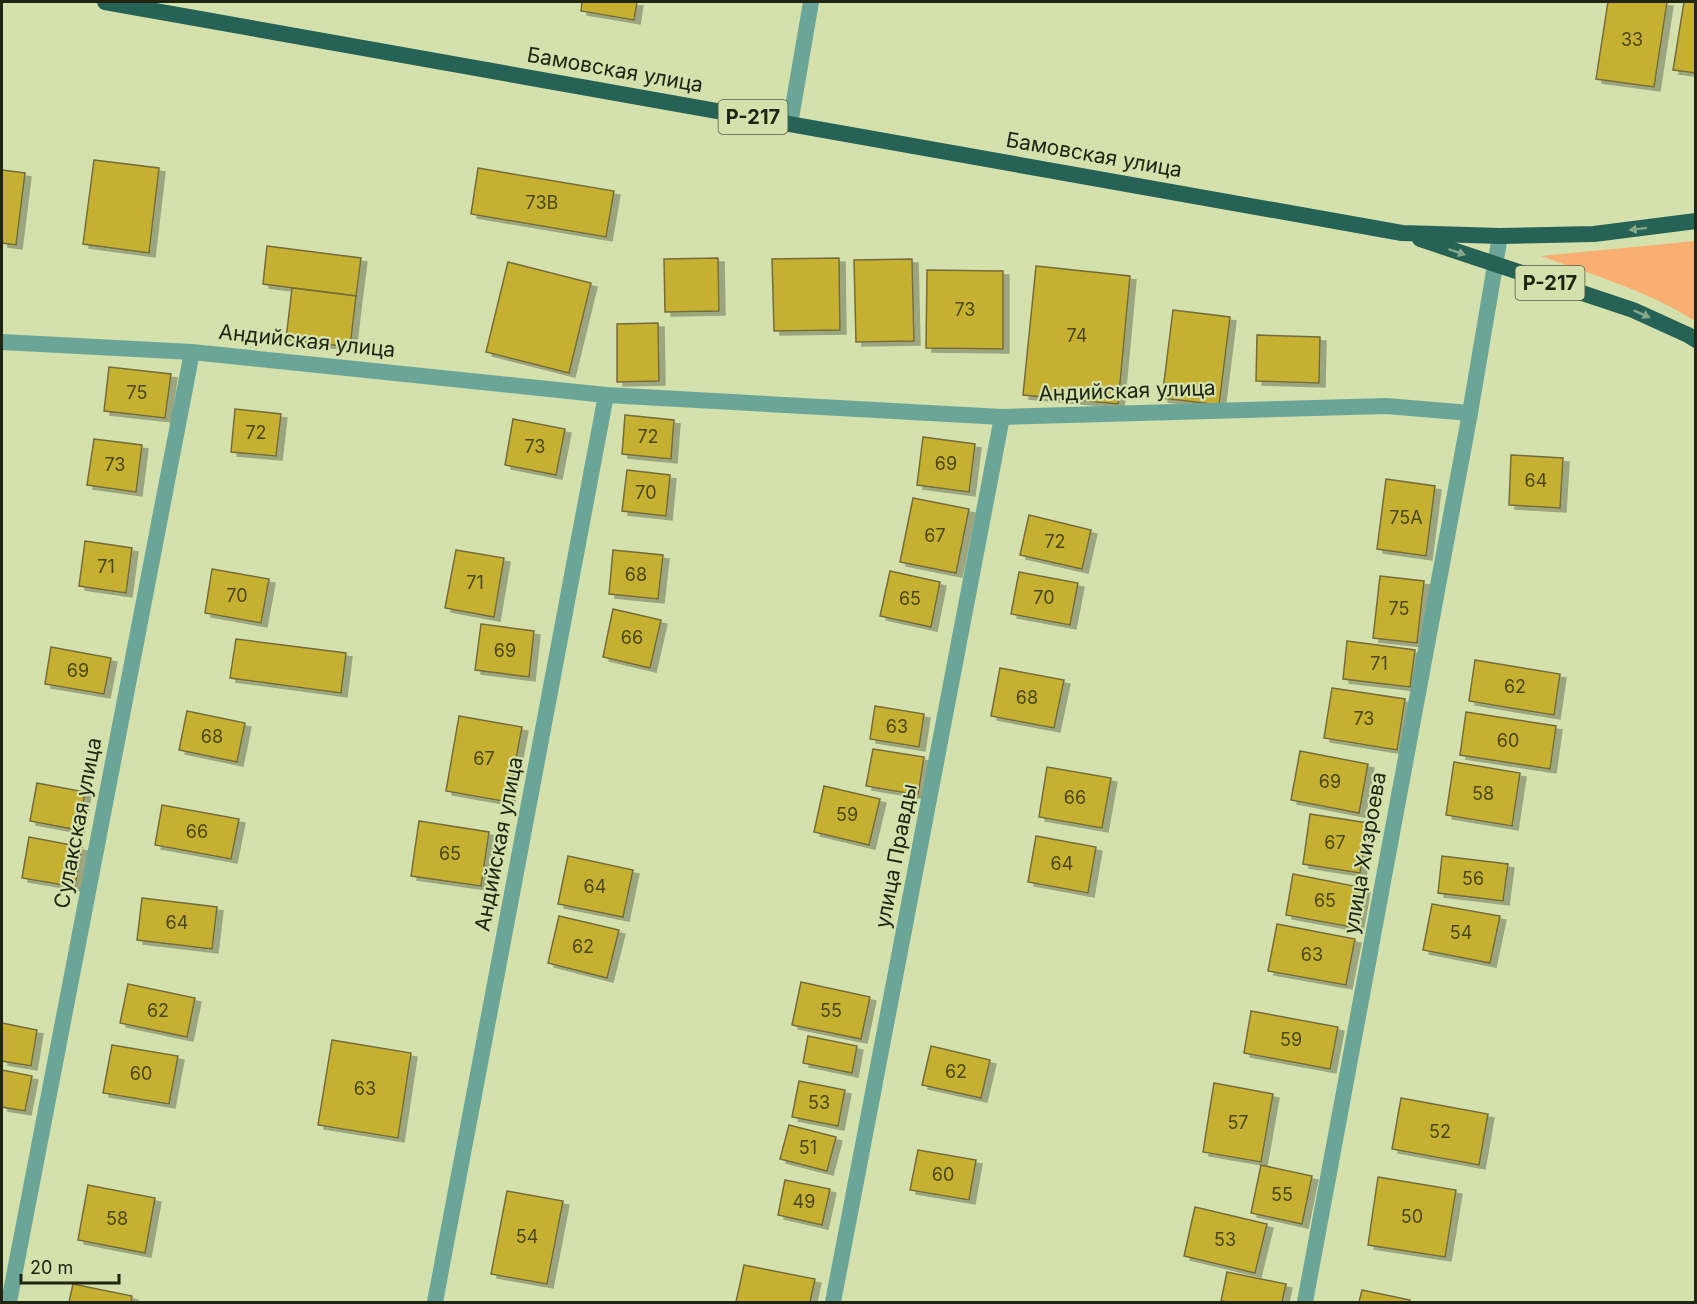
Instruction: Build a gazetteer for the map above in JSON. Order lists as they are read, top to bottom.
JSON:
{
  "streets": {
    "highway": ["Бамовская улица", "Р-217"],
    "street": [
      "Андийская улица",
      "Сулакская улица",
      "улица Хизроева",
      "улица Правды"
    ]
  },
  "crossings": [
    ["Бамовская улица", "Р-217"],
    ["Андийская улица", "Сулакская улица"],
    ["Андийская улица", "улица Хизроева"],
    ["Андийская улица", "улица Правды"]
  ],
  "house_numbers": [
    "33",
    "73В",
    "73",
    "74",
    "75",
    "72",
    "72",
    "73",
    "69",
    "73",
    "64",
    "70",
    "75А",
    "67",
    "72",
    "71",
    "68",
    "71",
    "70",
    "70",
    "65",
    "75",
    "66",
    "69",
    "71",
    "69",
    "62",
    "68",
    "73",
    "63",
    "68",
    "60",
    "67",
    "69",
    "58",
    "66",
    "59",
    "66",
    "67",
    "65",
    "64",
    "56",
    "64",
    "65",
    "64",
    "54",
    "62",
    "63",
    "62",
    "55",
    "59",
    "62",
    "60",
    "63",
    "53",
    "57",
    "52",
    "51",
    "60",
    "55",
    "49",
    "50",
    "58",
    "54",
    "53"
  ],
  "scale_bar": "20 m"
}
